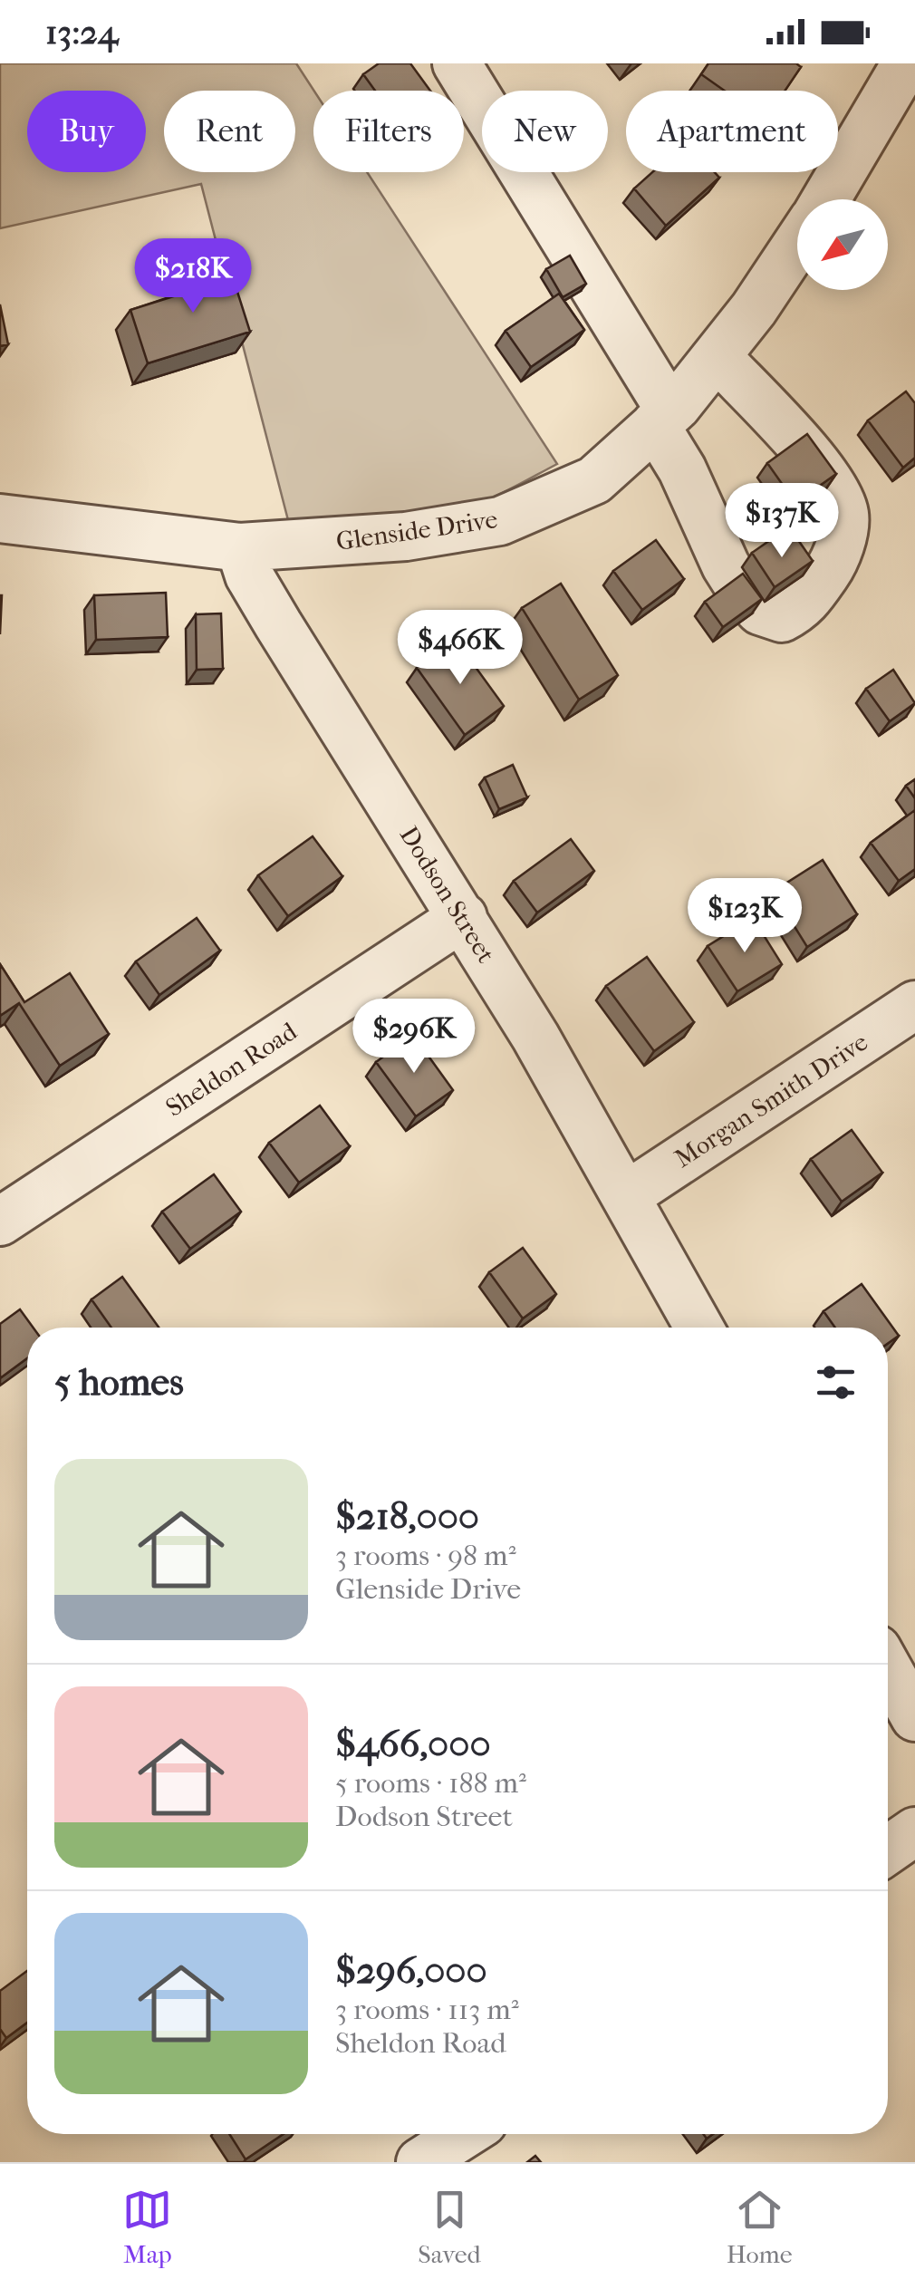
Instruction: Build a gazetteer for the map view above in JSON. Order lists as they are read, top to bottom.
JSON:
{
  "streets": {
    "street": [
      "Glenside Drive",
      "Dodson Street",
      "Sheldon Road",
      "Morgan Smith Drive"
    ]
  },
  "crossings": [
    ["Glenside Drive", "Dodson Street"],
    ["Dodson Street", "Sheldon Road"],
    ["Dodson Street", "Morgan Smith Drive"]
  ],
  "north": "bottom left",
  "page": {
    "status": "13:24",
    "chip": [
      "Buy",
      "Rent",
      "Filters",
      "New",
      "Apartment"
    ],
    "price": [
      "$218K",
      "$137K",
      "$466K",
      "$123K",
      "$296K"
    ],
    "heading": "5 homes",
    "list": [
      {
        "name": "$218,000",
        "note": "3 rooms · 98 m² · Glenside Drive"
      },
      {
        "name": "$466,000",
        "note": "5 rooms · 188 m² · Dodson Street"
      },
      {
        "name": "$296,000",
        "note": "3 rooms · 113 m² · Sheldon Road"
      }
    ],
    "tabs": ["Map", "Saved", "Home"]
  }
}
